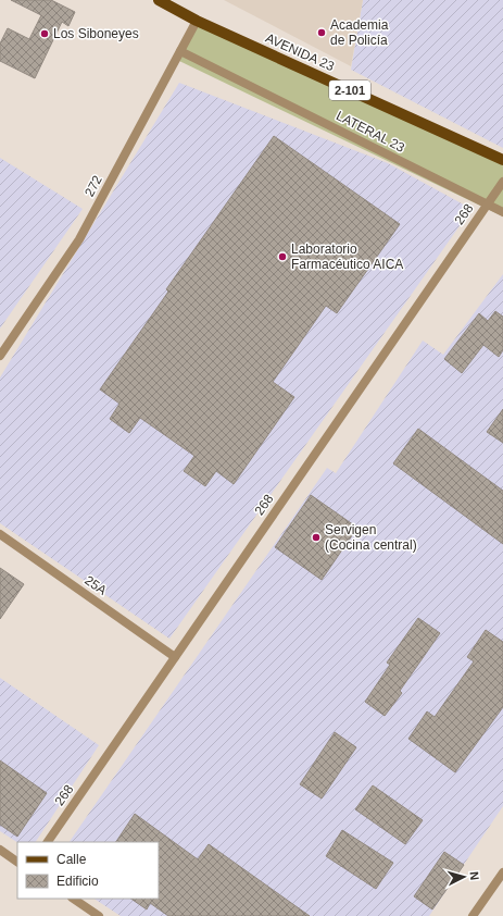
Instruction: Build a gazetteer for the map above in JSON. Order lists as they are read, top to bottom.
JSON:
{
  "streets": {
    "main road": ["AVENIDA 23", "2-101"],
    "street": [
      "LATERAL 23",
      "272",
      "268",
      "25A"
    ]
  },
  "crossings": [
    ["AVENIDA 23", "272"],
    ["LATERAL 23", "272"],
    ["LATERAL 23", "268"],
    ["268", "25A"]
  ],
  "places": [
    "Academia de Policía",
    "Los Siboneyes",
    "Laboratorio Farmacéutico AICA",
    "Servigen (Cocina central)"
  ],
  "legend": ["Calle", "Edificio"],
  "north": "right"
}
